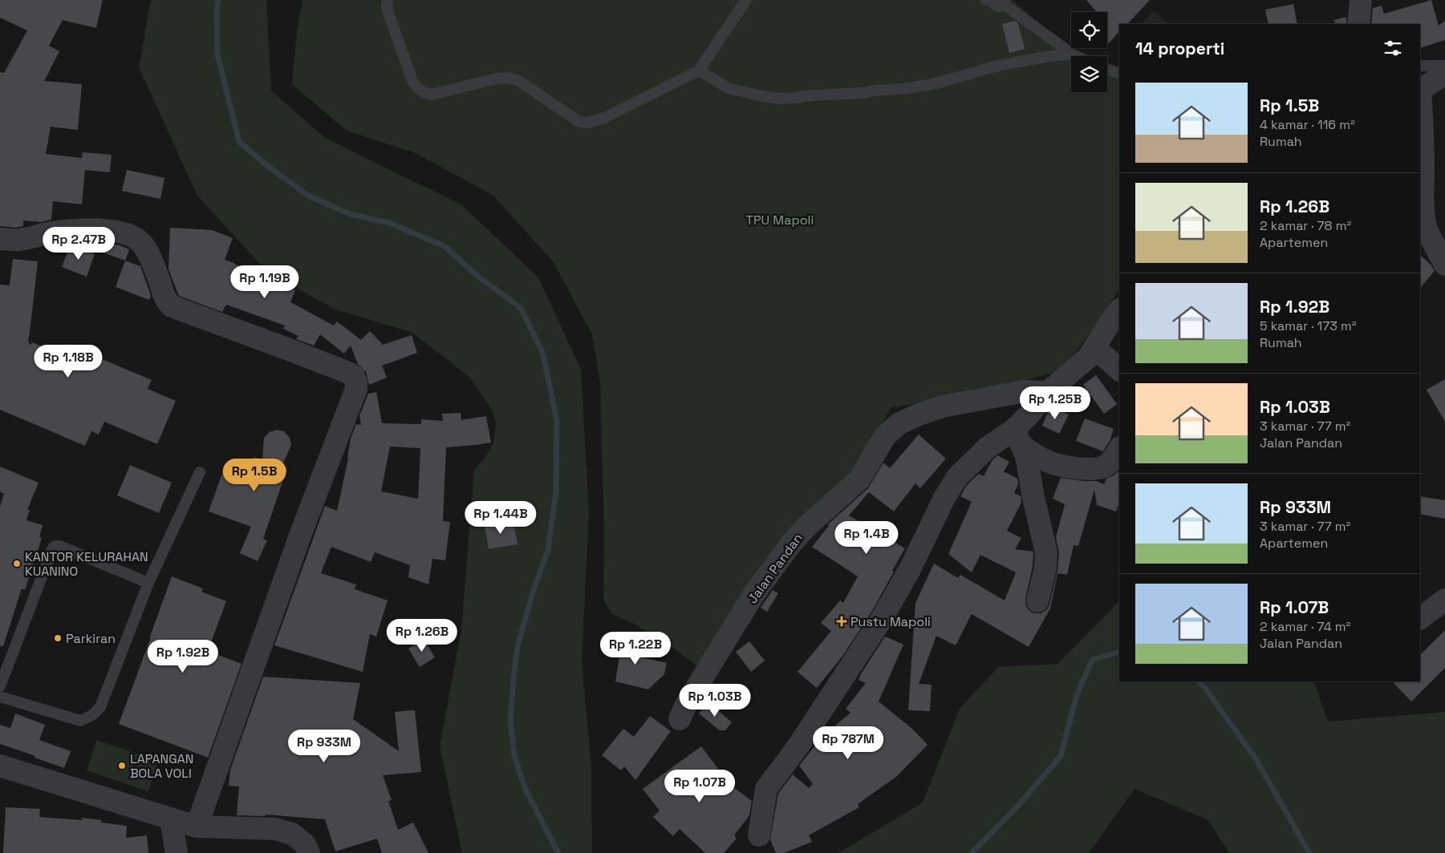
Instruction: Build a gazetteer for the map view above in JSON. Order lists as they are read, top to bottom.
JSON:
{
  "streets": {
    "street": ["Jalan Pandan"]
  },
  "parks": ["TPU Mapoli"],
  "places": {
    "other": ["KANTOR KELURAHAN KUANINO", "Parkiran", "LAPANGAN BOLA VOLI"],
    "health": ["Pustu Mapoli"]
  },
  "page": {
    "heading": "14 properti",
    "list": [
      {
        "name": "Rp 1.5B",
        "note": "4 kamar · 116 m² · Rumah"
      },
      {
        "name": "Rp 1.26B",
        "note": "2 kamar · 78 m² · Apartemen"
      },
      {
        "name": "Rp 1.92B",
        "note": "5 kamar · 173 m² · Rumah"
      },
      {
        "name": "Rp 1.03B",
        "note": "3 kamar · 77 m² · Jalan Pandan"
      },
      {
        "name": "Rp 933M",
        "note": "3 kamar · 77 m² · Apartemen"
      },
      {
        "name": "Rp 1.07B",
        "note": "2 kamar · 74 m² · Jalan Pandan"
      }
    ],
    "price": [
      "Rp 2.47B",
      "Rp 1.19B",
      "Rp 1.18B",
      "Rp 1.25B",
      "Rp 1.5B",
      "Rp 1.44B",
      "Rp 1.4B",
      "Rp 1.26B",
      "Rp 1.22B",
      "Rp 1.92B",
      "Rp 1.03B",
      "Rp 787M",
      "Rp 933M",
      "Rp 1.07B"
    ]
  }
}
